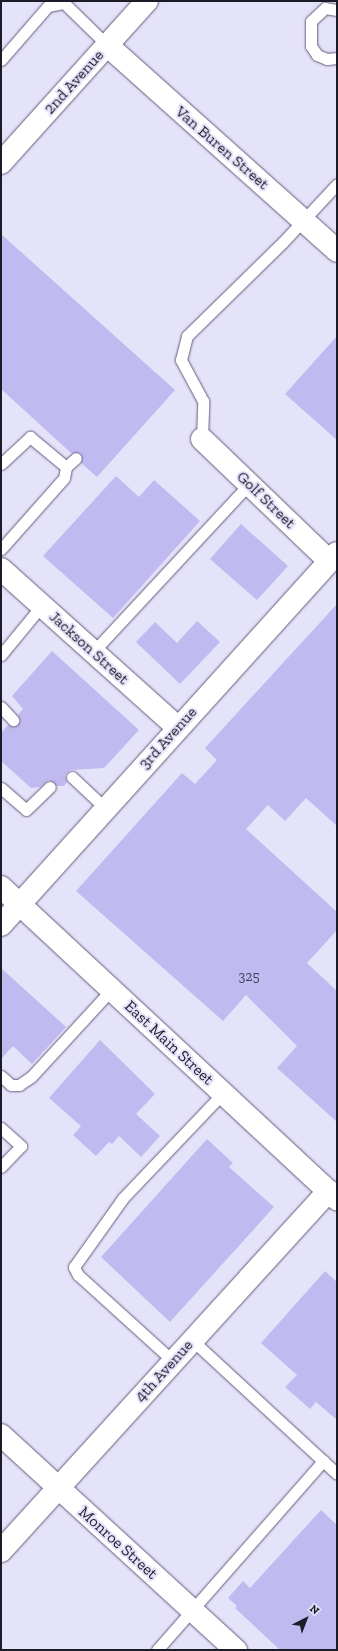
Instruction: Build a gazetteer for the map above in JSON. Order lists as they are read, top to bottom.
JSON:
{
  "streets": {
    "street": [
      "2nd Avenue",
      "Van Buren Street",
      "Golf Street",
      "Jackson Street",
      "3rd Avenue",
      "East Main Street",
      "4th Avenue",
      "Monroe Street"
    ]
  },
  "crossings": [
    ["2nd Avenue", "Van Buren Street"],
    ["Golf Street", "3rd Avenue"],
    ["Jackson Street", "3rd Avenue"],
    ["3rd Avenue", "East Main Street"],
    ["East Main Street", "4th Avenue"],
    ["4th Avenue", "Monroe Street"]
  ],
  "house_numbers": ["325"],
  "north": "top right"
}
